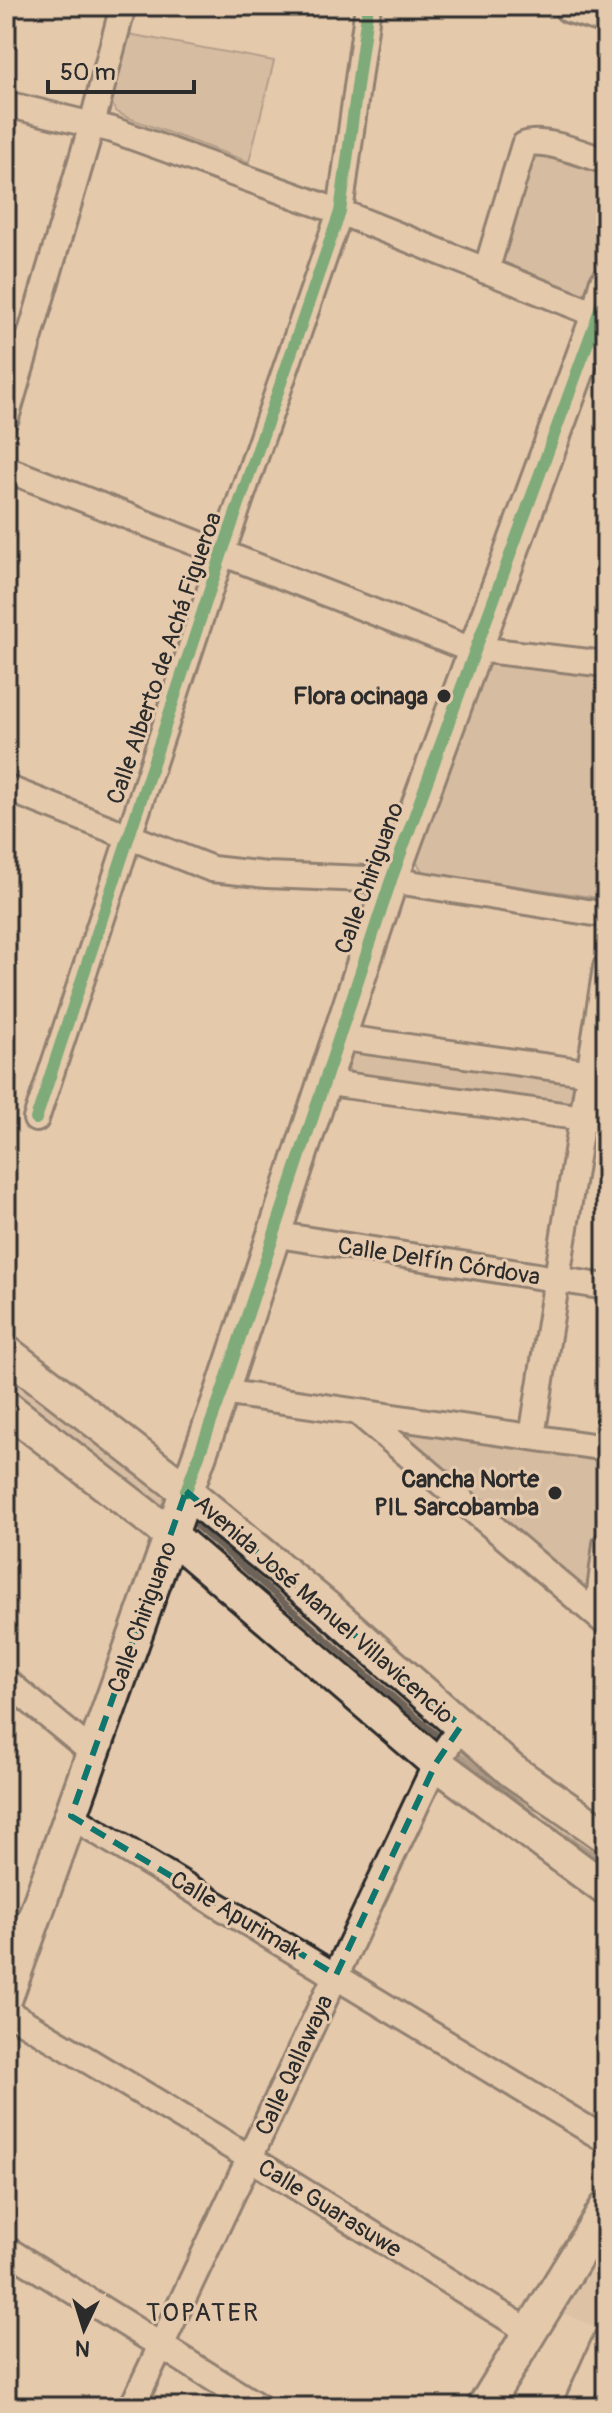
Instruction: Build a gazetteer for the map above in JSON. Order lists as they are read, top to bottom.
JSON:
{
  "streets": {
    "main road": ["Calle Chiriguano", "Avenida José Manuel Villavicencio"],
    "street": [
      "Calle Alberto de Achá Figueroa",
      "Calle Delfín Córdova",
      "Calle Apurimak",
      "Calle Qallawaya",
      "Calle Guarasuwe"
    ]
  },
  "crossings": [
    ["Calle Chiriguano", "Calle Delfín Córdova"],
    ["Calle Chiriguano", "Avenida José Manuel Villavicencio"],
    ["Calle Chiriguano", "Calle Apurimak"],
    ["Avenida José Manuel Villavicencio", "Calle Qallawaya"],
    ["Calle Apurimak", "Calle Qallawaya"],
    ["Calle Qallawaya", "Calle Guarasuwe"]
  ],
  "districts": ["TOPATER"],
  "places": ["Flora ocinaga", "Cancha Norte PIL Sarcobamba"],
  "scale_bar": "50 m",
  "north": "bottom"
}
